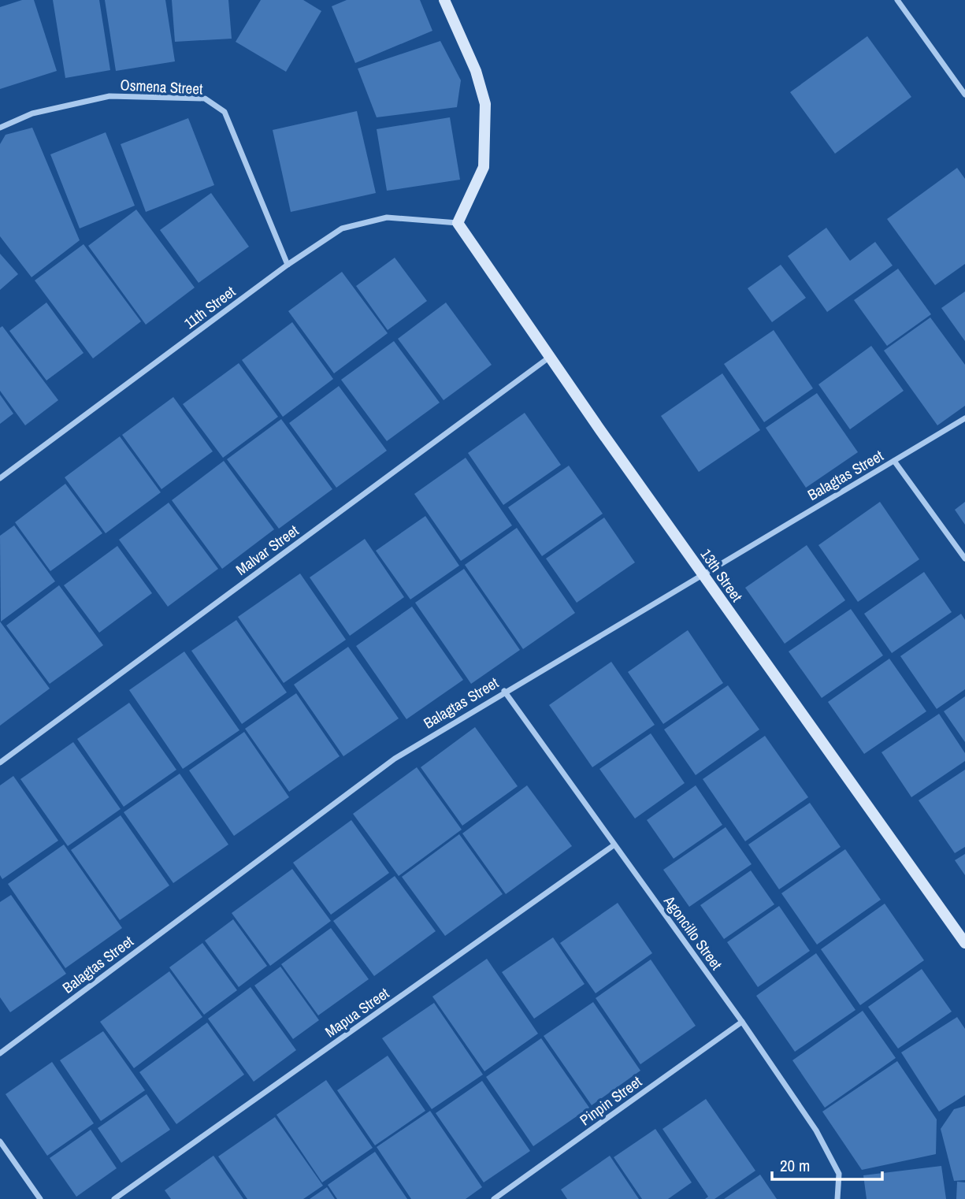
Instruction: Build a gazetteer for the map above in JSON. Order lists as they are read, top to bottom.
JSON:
{
  "streets": {
    "street": [
      "Osmena Street",
      "11th Street",
      "Balagtas Street",
      "Malvar Street",
      "13th Street",
      "Agoncillo Street",
      "Mapua Street",
      "Pinpin Street"
    ]
  },
  "crossings": [
    ["Osmena Street", "11th Street"],
    ["11th Street", "13th Street"],
    ["Balagtas Street", "13th Street"],
    ["Balagtas Street", "Agoncillo Street"],
    ["Malvar Street", "13th Street"],
    ["Agoncillo Street", "Mapua Street"],
    ["Agoncillo Street", "Pinpin Street"]
  ],
  "scale_bar": "20 m"
}
